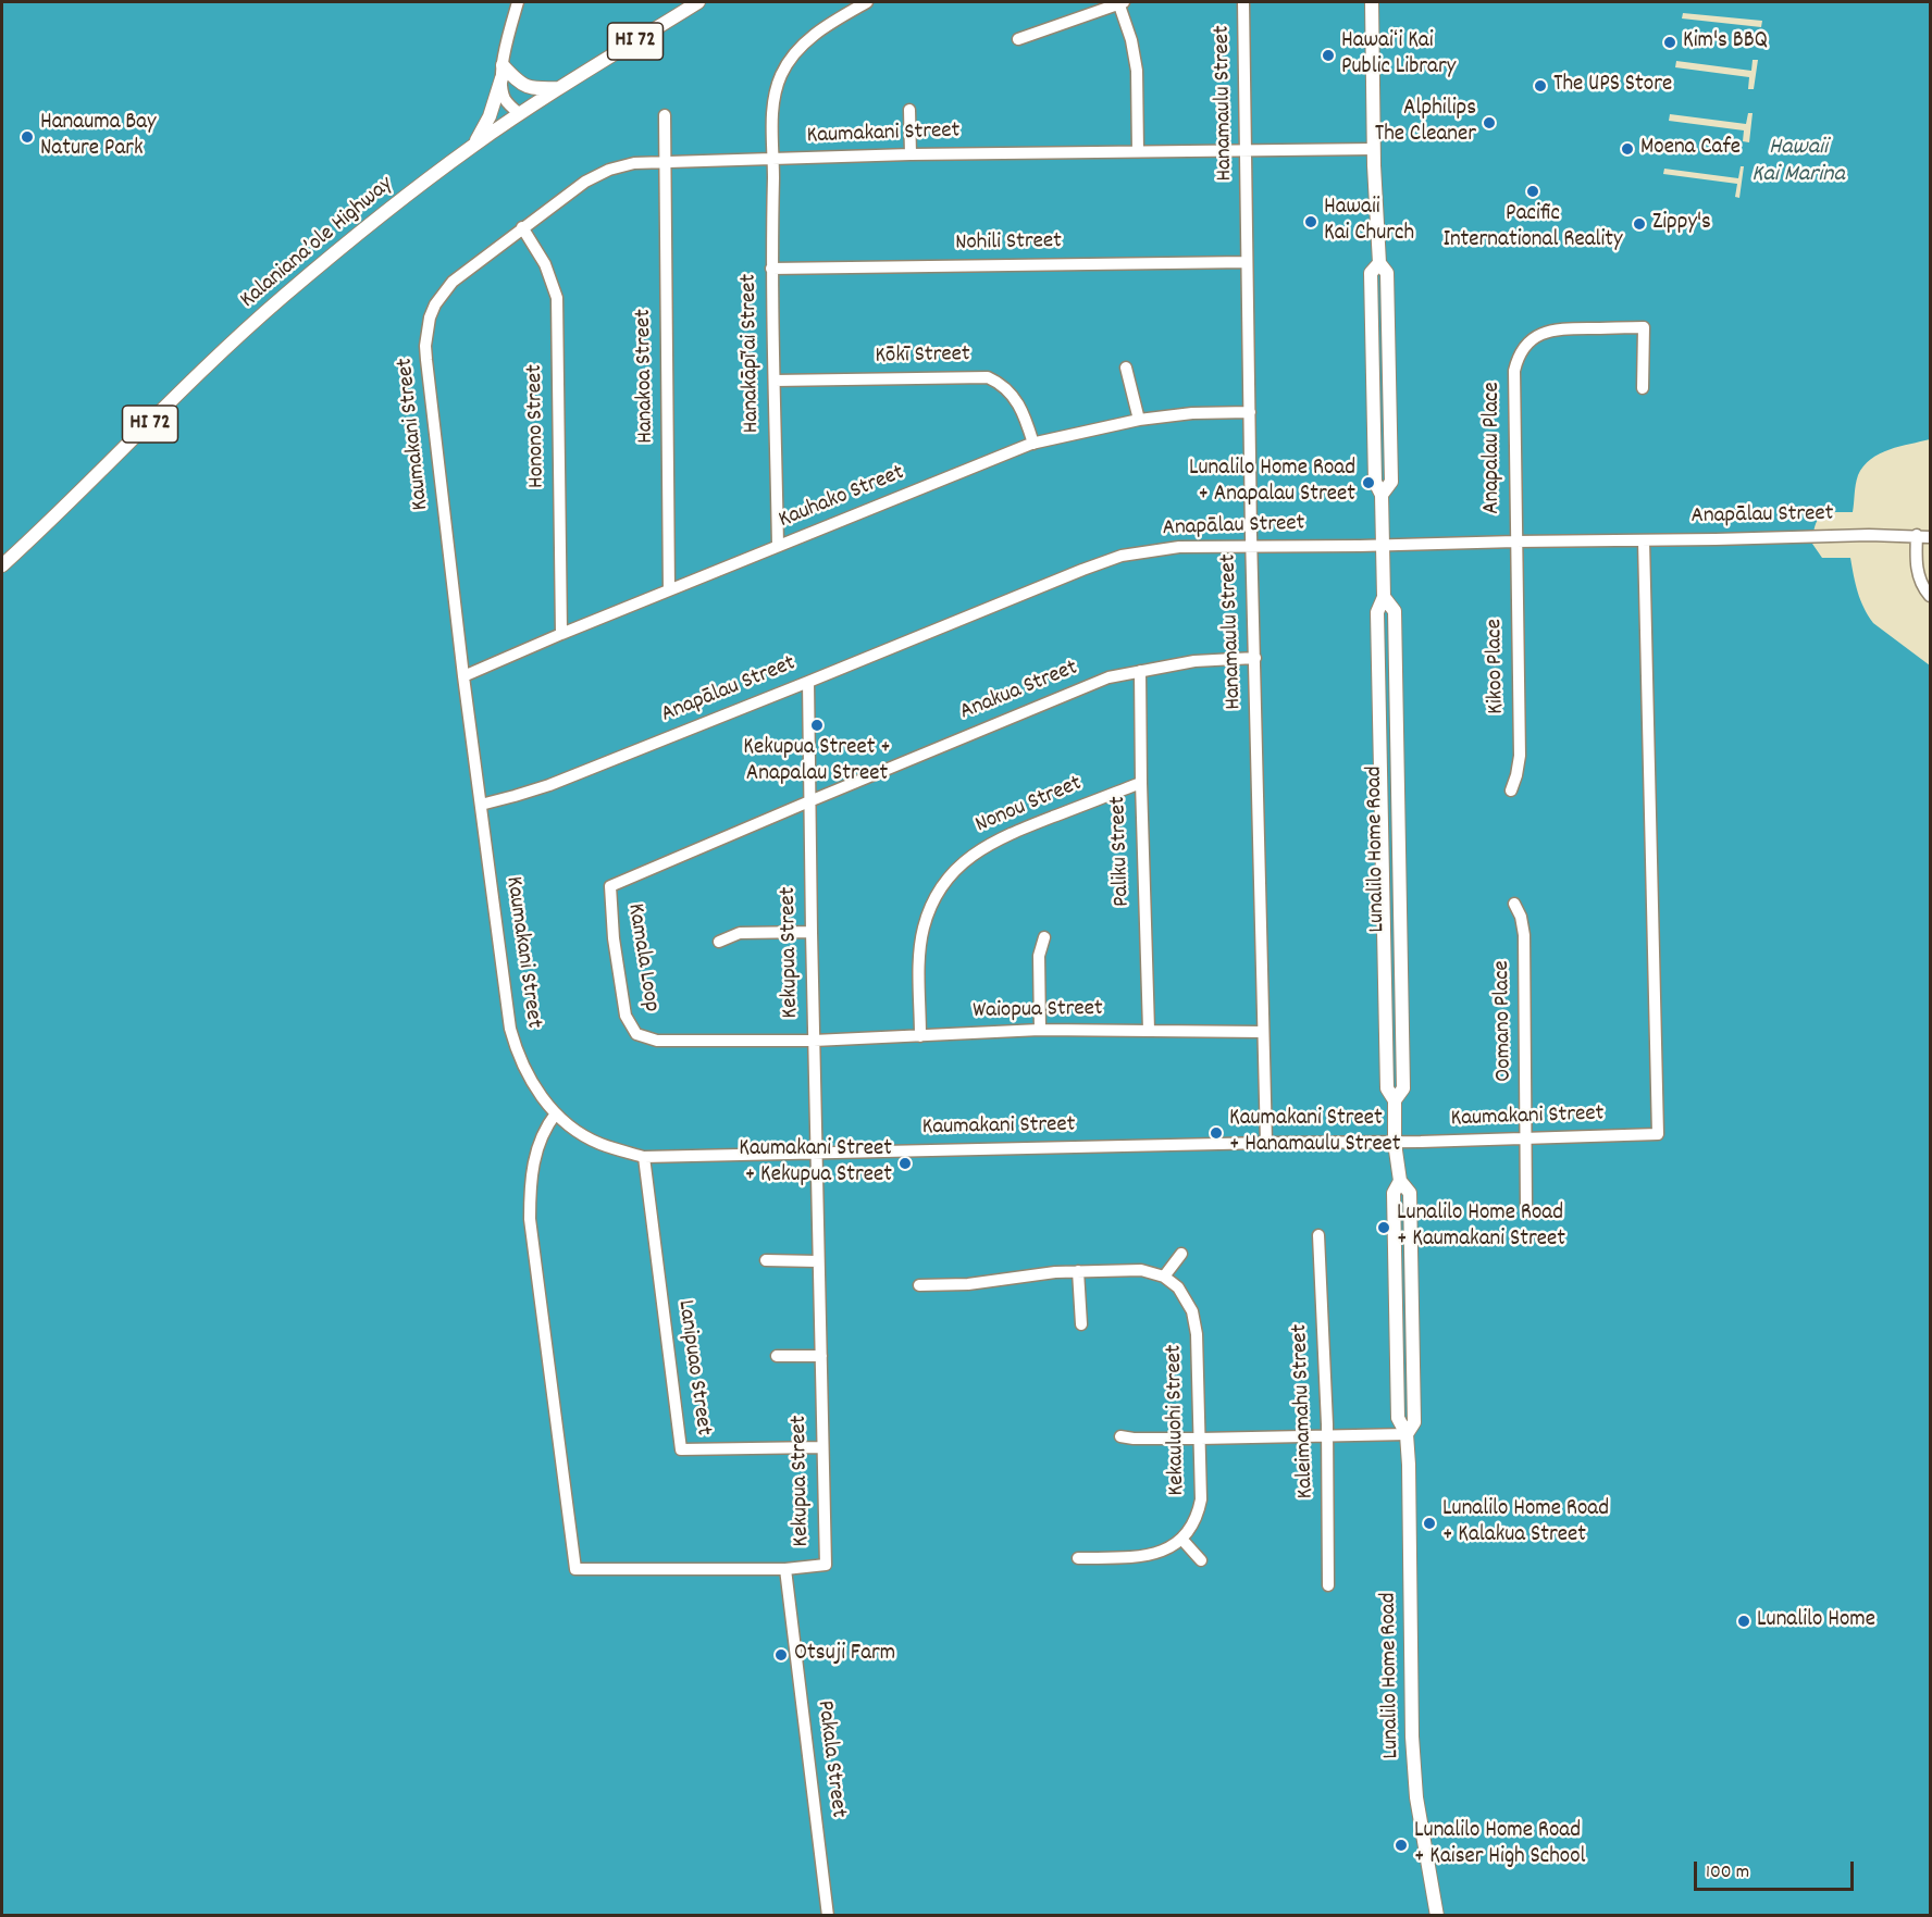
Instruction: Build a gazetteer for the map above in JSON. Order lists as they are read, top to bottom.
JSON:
{
  "streets": {
    "main road": ["HI 72", "Kalaniana’ole Highway", "Lunalilo Home Road"],
    "street": [
      "Hanamaulu Street",
      "Kaumakani Street",
      "Nohili Street",
      "Hanakāpī‘ai Street",
      "Kōkī Street",
      "Hanakoa Street",
      "Honono Street",
      "Anapalau Place",
      "Kauhako Street",
      "Anapālau Street",
      "Kikoo Place",
      "Anakua Street",
      "Nonou Street",
      "Paliku Street",
      "Kekupua Street",
      "Kamala Loop",
      "Waiopua Street",
      "Oomano Place",
      "Lanipuao Street",
      "Kaleimamahu Street",
      "Kekauluohi Street",
      "Pakala Street"
    ]
  },
  "crossings": [
    ["Hanamaulu Street", "Kaumakani Street"],
    ["Hanamaulu Street", "Nohili Street"],
    ["Hanamaulu Street", "Kauhako Street"],
    ["Hanamaulu Street", "Anapālau Street"],
    ["Hanamaulu Street", "Anakua Street"],
    ["Hanamaulu Street", "Waiopua Street"],
    ["Kaumakani Street", "Hanakāpī‘ai Street"],
    ["Kaumakani Street", "Hanakoa Street"],
    ["Kaumakani Street", "Honono Street"],
    ["Kaumakani Street", "Kauhako Street"],
    ["Kaumakani Street", "Anapālau Street"],
    ["Kaumakani Street", "Lunalilo Home Road"],
    ["Kaumakani Street", "Kekupua Street"],
    ["Kaumakani Street", "Oomano Place"],
    ["Kaumakani Street", "Lanipuao Street"],
    ["Nohili Street", "Hanakāpī‘ai Street"],
    ["Hanakāpī‘ai Street", "Kōkī Street"],
    ["Hanakāpī‘ai Street", "Kauhako Street"],
    ["Kōkī Street", "Kauhako Street"],
    ["Hanakoa Street", "Kauhako Street"],
    ["Honono Street", "Kauhako Street"],
    ["Anapalau Place", "Anapālau Street"],
    ["Anapalau Place", "Kikoo Place"],
    ["Anapālau Street", "Kikoo Place"],
    ["Anapālau Street", "Lunalilo Home Road"],
    ["Anapālau Street", "Kekupua Street"],
    ["Anakua Street", "Paliku Street"],
    ["Anakua Street", "Kekupua Street"],
    ["Anakua Street", "Kamala Loop"],
    ["Nonou Street", "Paliku Street"],
    ["Nonou Street", "Waiopua Street"],
    ["Paliku Street", "Waiopua Street"],
    ["Kekupua Street", "Kamala Loop"],
    ["Kekupua Street", "Waiopua Street"],
    ["Kekupua Street", "Lanipuao Street"],
    ["Kekupua Street", "Pakala Street"],
    ["Kamala Loop", "Waiopua Street"]
  ],
  "water": ["Hawaii Kai Marina"],
  "places": [
    "Kim's BBQ",
    "Hawaiʻi Kai Public Library",
    "The UPS Store",
    "Alphilips The Cleaner",
    "Hanauma Bay Nature Park",
    "Moena Cafe",
    "Pacific International Reality",
    "Hawaii Kai Church",
    "Zippy's",
    "Lunalilo Home Road + Anapalau Street",
    "Kekupua Street + Anapalau Street",
    "Kaumakani Street + Hanamaulu Street",
    "Kaumakani Street + Kekupua Street",
    "Lunalilo Home Road + Kaumakani Street",
    "Lunalilo Home Road + Kalakua Street",
    "Lunalilo Home",
    "Otsuji Farm",
    "Lunalilo Home Road + Kaiser High School"
  ],
  "scale_bar": "100 m"
}
